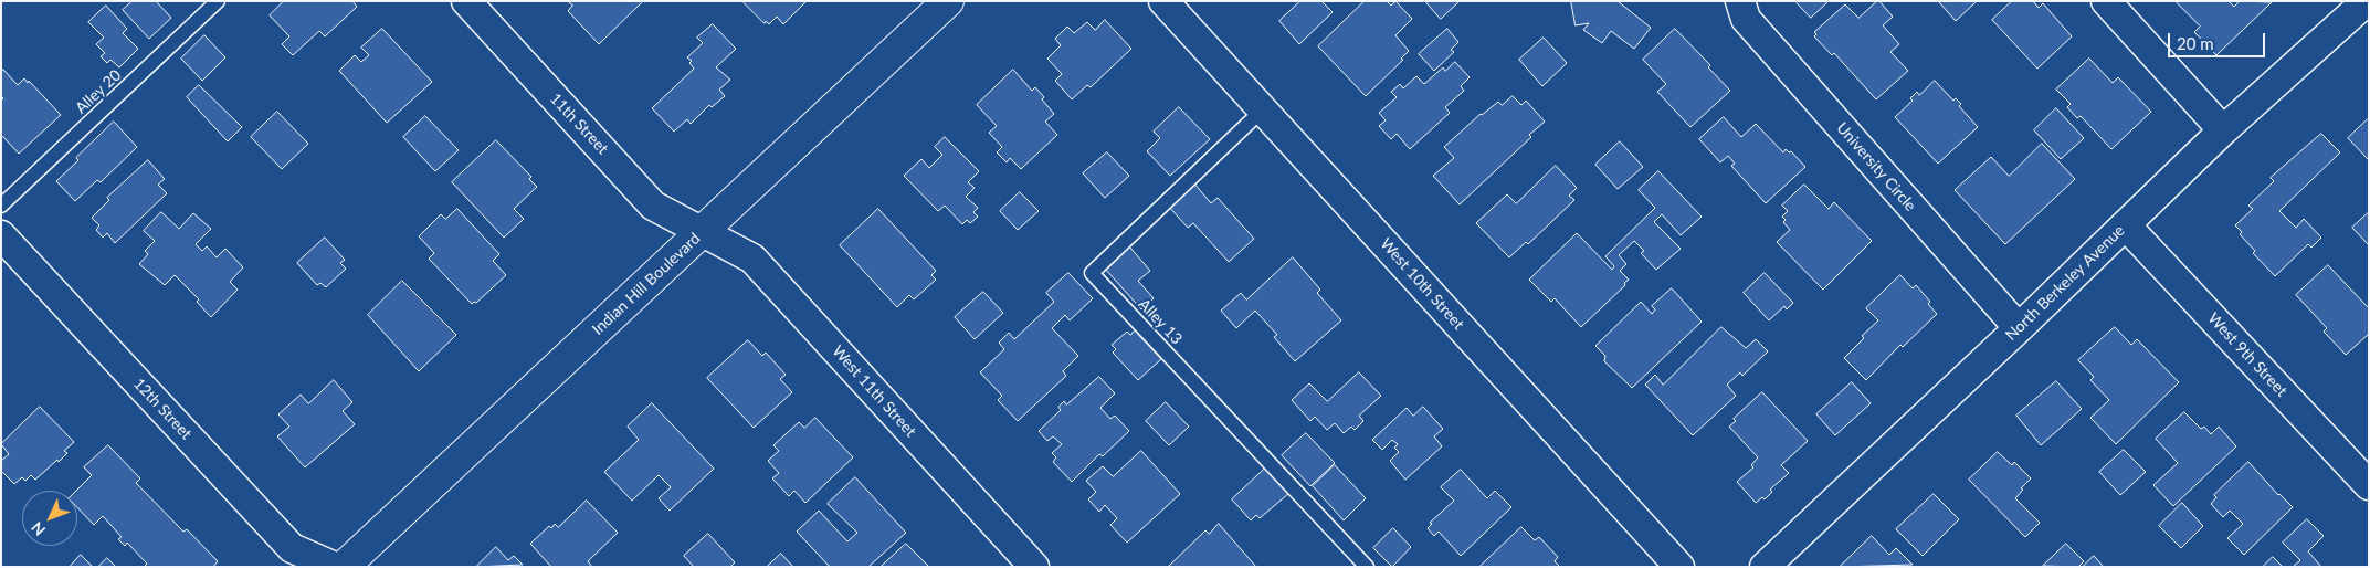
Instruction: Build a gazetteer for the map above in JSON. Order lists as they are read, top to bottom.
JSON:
{
  "streets": {
    "main road": ["Indian Hill Boulevard"],
    "street": [
      "11th Street",
      "University Circle",
      "North Berkeley Avenue",
      "West 10th Street",
      "West 9th Street",
      "West 11th Street",
      "12th Street"
    ],
    "lane": ["Alley 20", "Alley 13"]
  },
  "crossings": [
    ["11th Street", "Indian Hill Boulevard"],
    ["11th Street", "West 11th Street"],
    ["University Circle", "North Berkeley Avenue"],
    ["North Berkeley Avenue", "West 9th Street"],
    ["Indian Hill Boulevard", "West 11th Street"],
    ["West 10th Street", "Alley 13"]
  ],
  "scale_bar": "20 m",
  "north": "bottom left"
}
